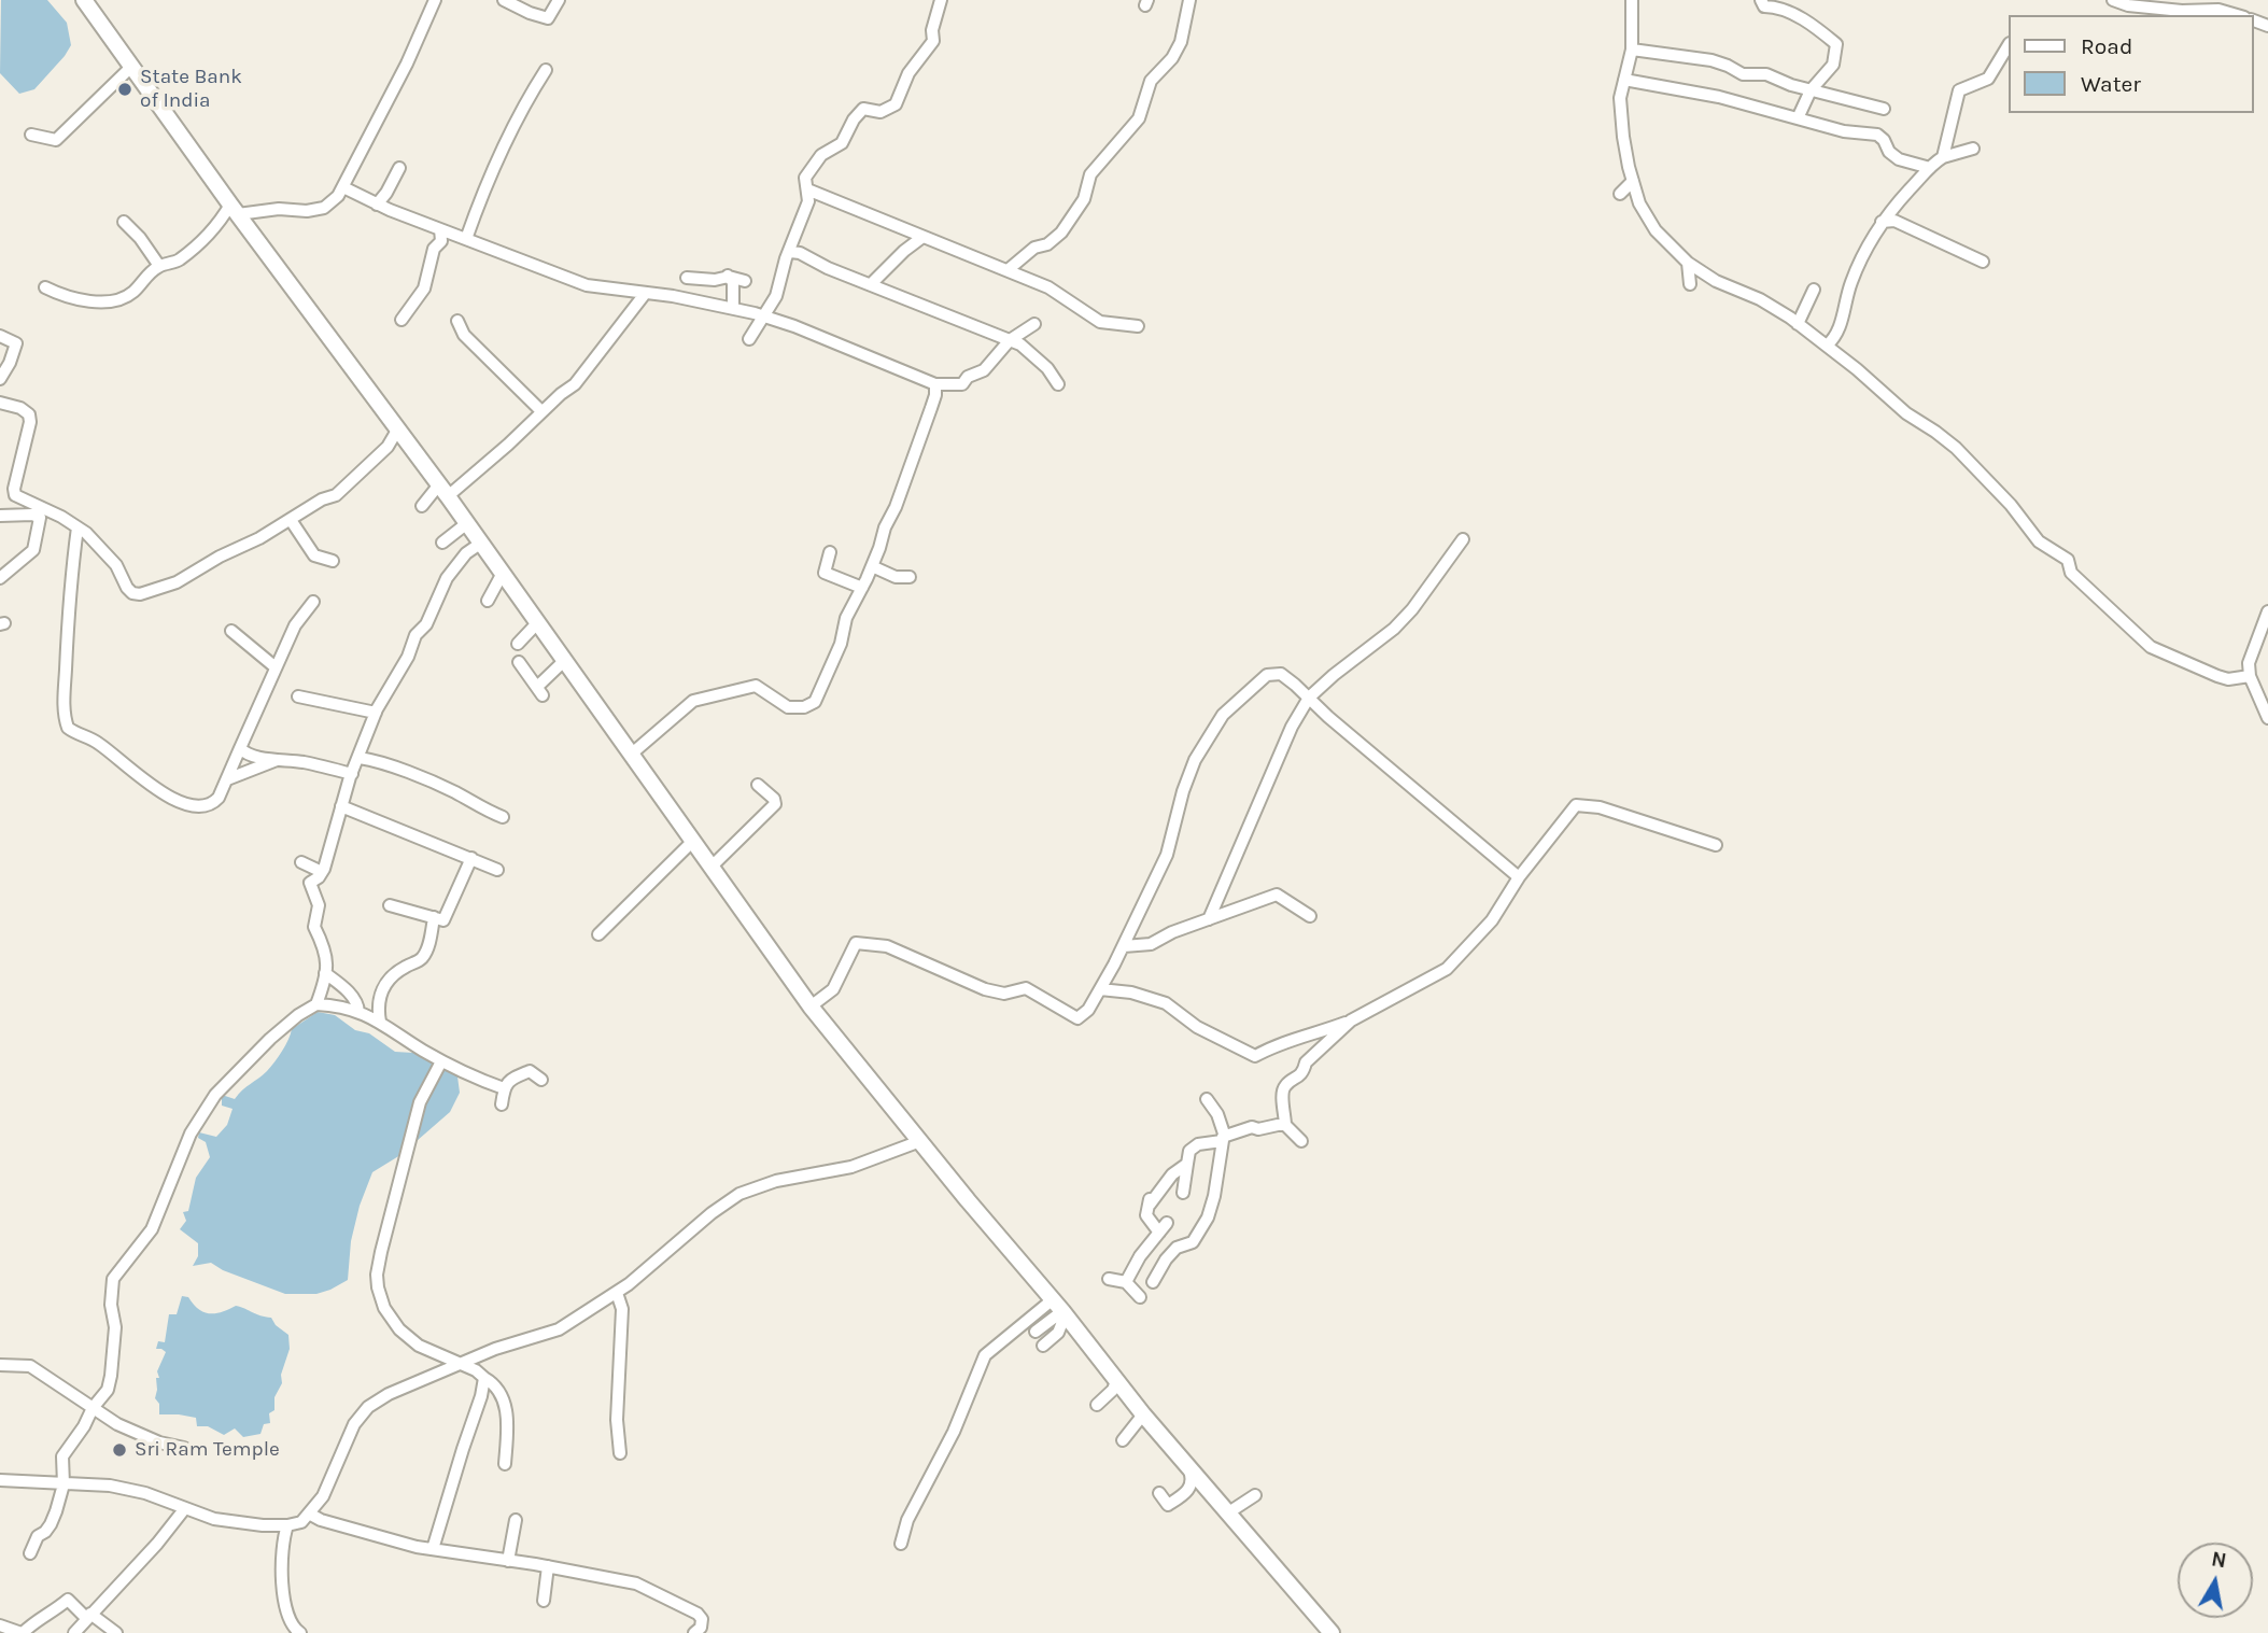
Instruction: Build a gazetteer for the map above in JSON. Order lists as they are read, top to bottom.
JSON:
{
  "places": ["State Bank of India", "Sri Ram Temple"],
  "legend": ["Road", "Water"],
  "north": "top"
}
